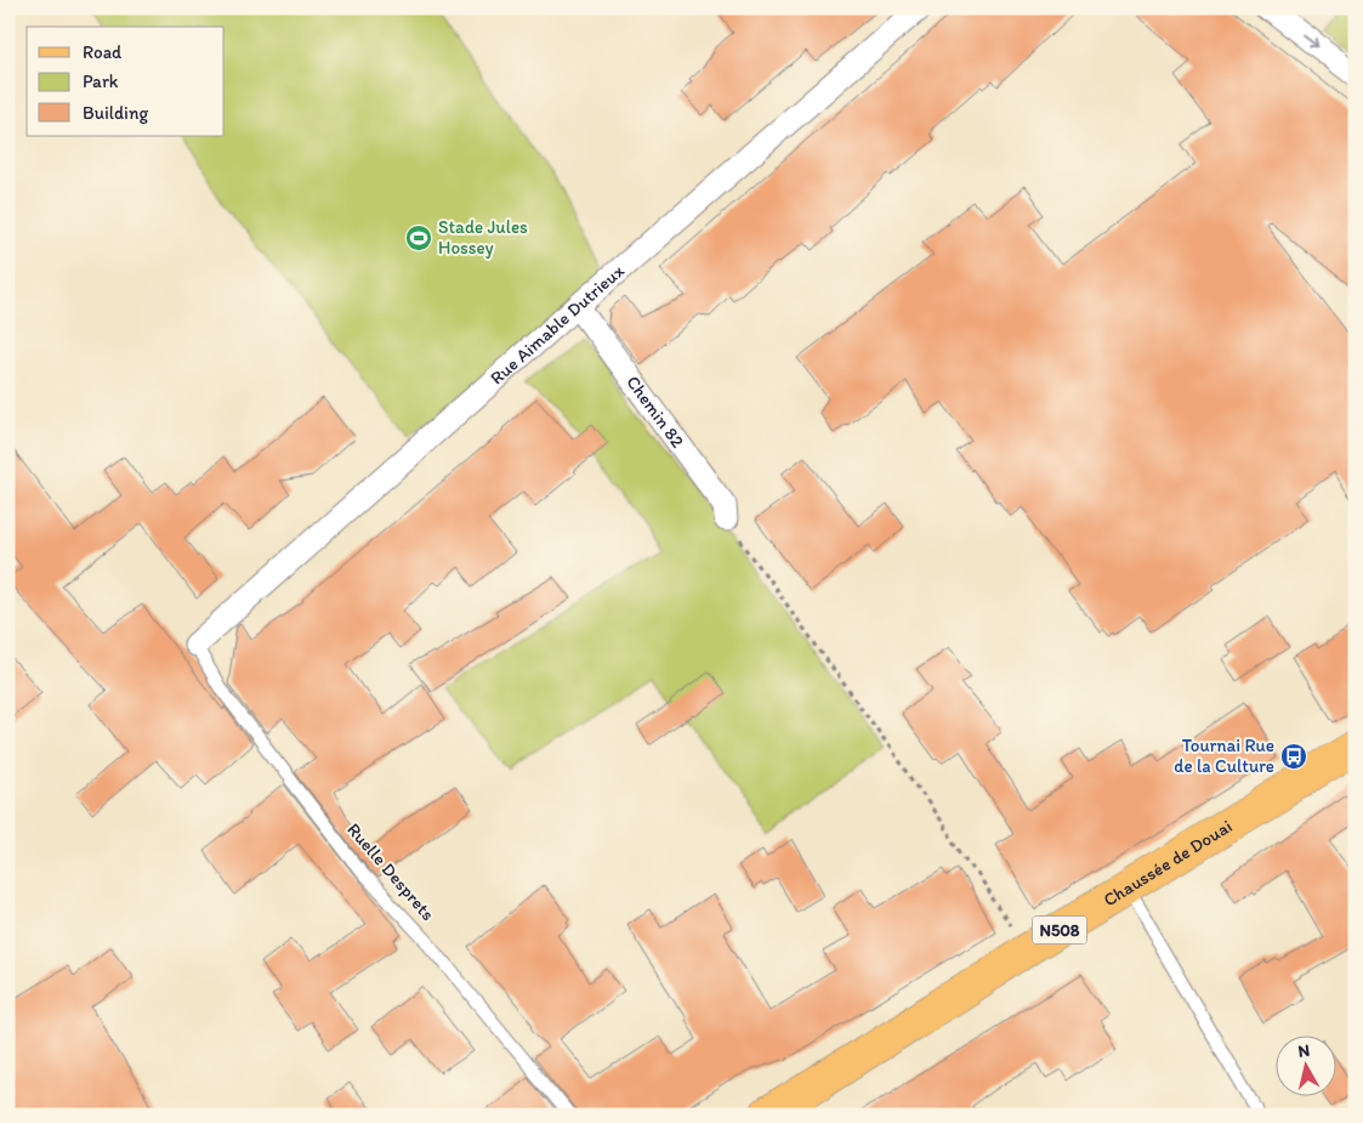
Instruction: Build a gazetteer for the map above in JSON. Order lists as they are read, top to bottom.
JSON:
{
  "streets": {
    "main road": ["Chaussée de Douai", "N508"],
    "street": ["Rue Aimable Dutrieux", "Chemin 82"],
    "lane": ["Ruelle Desprets"]
  },
  "crossings": [
    ["Rue Aimable Dutrieux", "Chemin 82"],
    ["Rue Aimable Dutrieux", "Ruelle Desprets"]
  ],
  "places": {
    "sports": ["Stade Jules Hossey"],
    "bus stop": ["Tournai Rue de la Culture"]
  },
  "legend": ["Road", "Park", "Building"],
  "north": "top"
}
